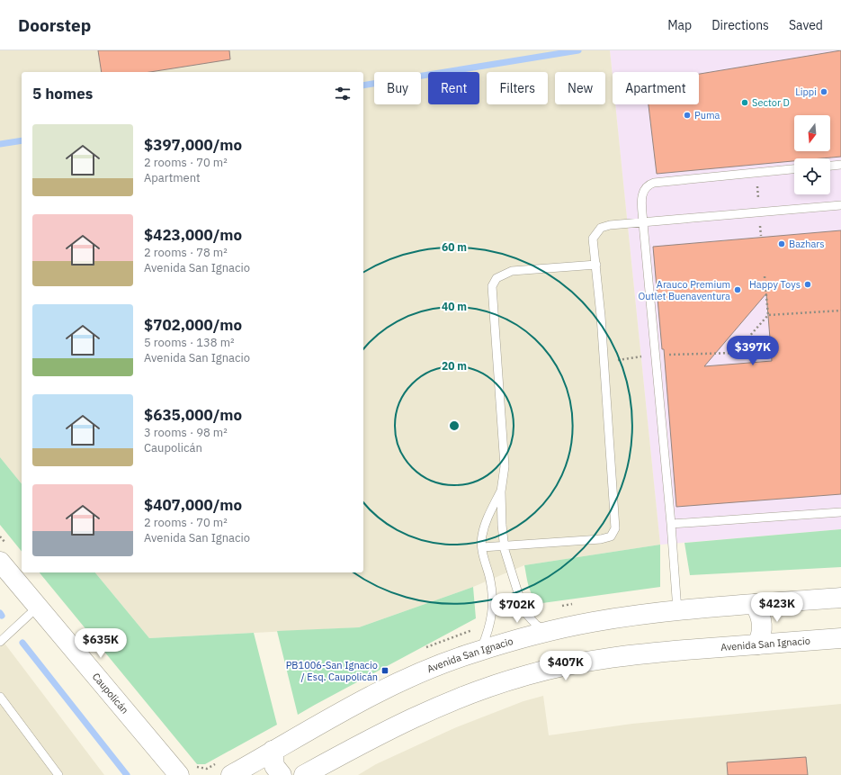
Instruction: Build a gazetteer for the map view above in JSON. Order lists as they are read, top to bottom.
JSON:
{
  "streets": {
    "main road": ["Avenida San Ignacio", "Caupolicán"]
  },
  "places": {
    "other": [
      "Lippi",
      "Sector D",
      "Puma",
      "Bazhars",
      "Happy Toys",
      "Arauco Premium Outlet Buenaventura"
    ],
    "transit": ["PB1006-San Ignacio / Esq. Caupolicán"]
  },
  "north": "bottom",
  "page": {
    "header": "Doorstep",
    "nav": ["Map", "Directions", "Saved"],
    "chip": [
      "Buy",
      "Rent",
      "Filters",
      "New",
      "Apartment"
    ],
    "heading": "5 homes",
    "list": [
      {
        "name": "$397,000/mo",
        "note": "2 rooms · 70 m² · Apartment"
      },
      {
        "name": "$423,000/mo",
        "note": "2 rooms · 78 m² · Avenida San Ignacio"
      },
      {
        "name": "$702,000/mo",
        "note": "5 rooms · 138 m² · Avenida San Ignacio"
      },
      {
        "name": "$635,000/mo",
        "note": "3 rooms · 98 m² · Caupolicán"
      },
      {
        "name": "$407,000/mo",
        "note": "2 rooms · 70 m² · Avenida San Ignacio"
      }
    ],
    "price": [
      "$397K",
      "$423K",
      "$702K",
      "$635K",
      "$407K"
    ]
  },
  "rings": ["60 m", "40 m", "20 m"]
}
